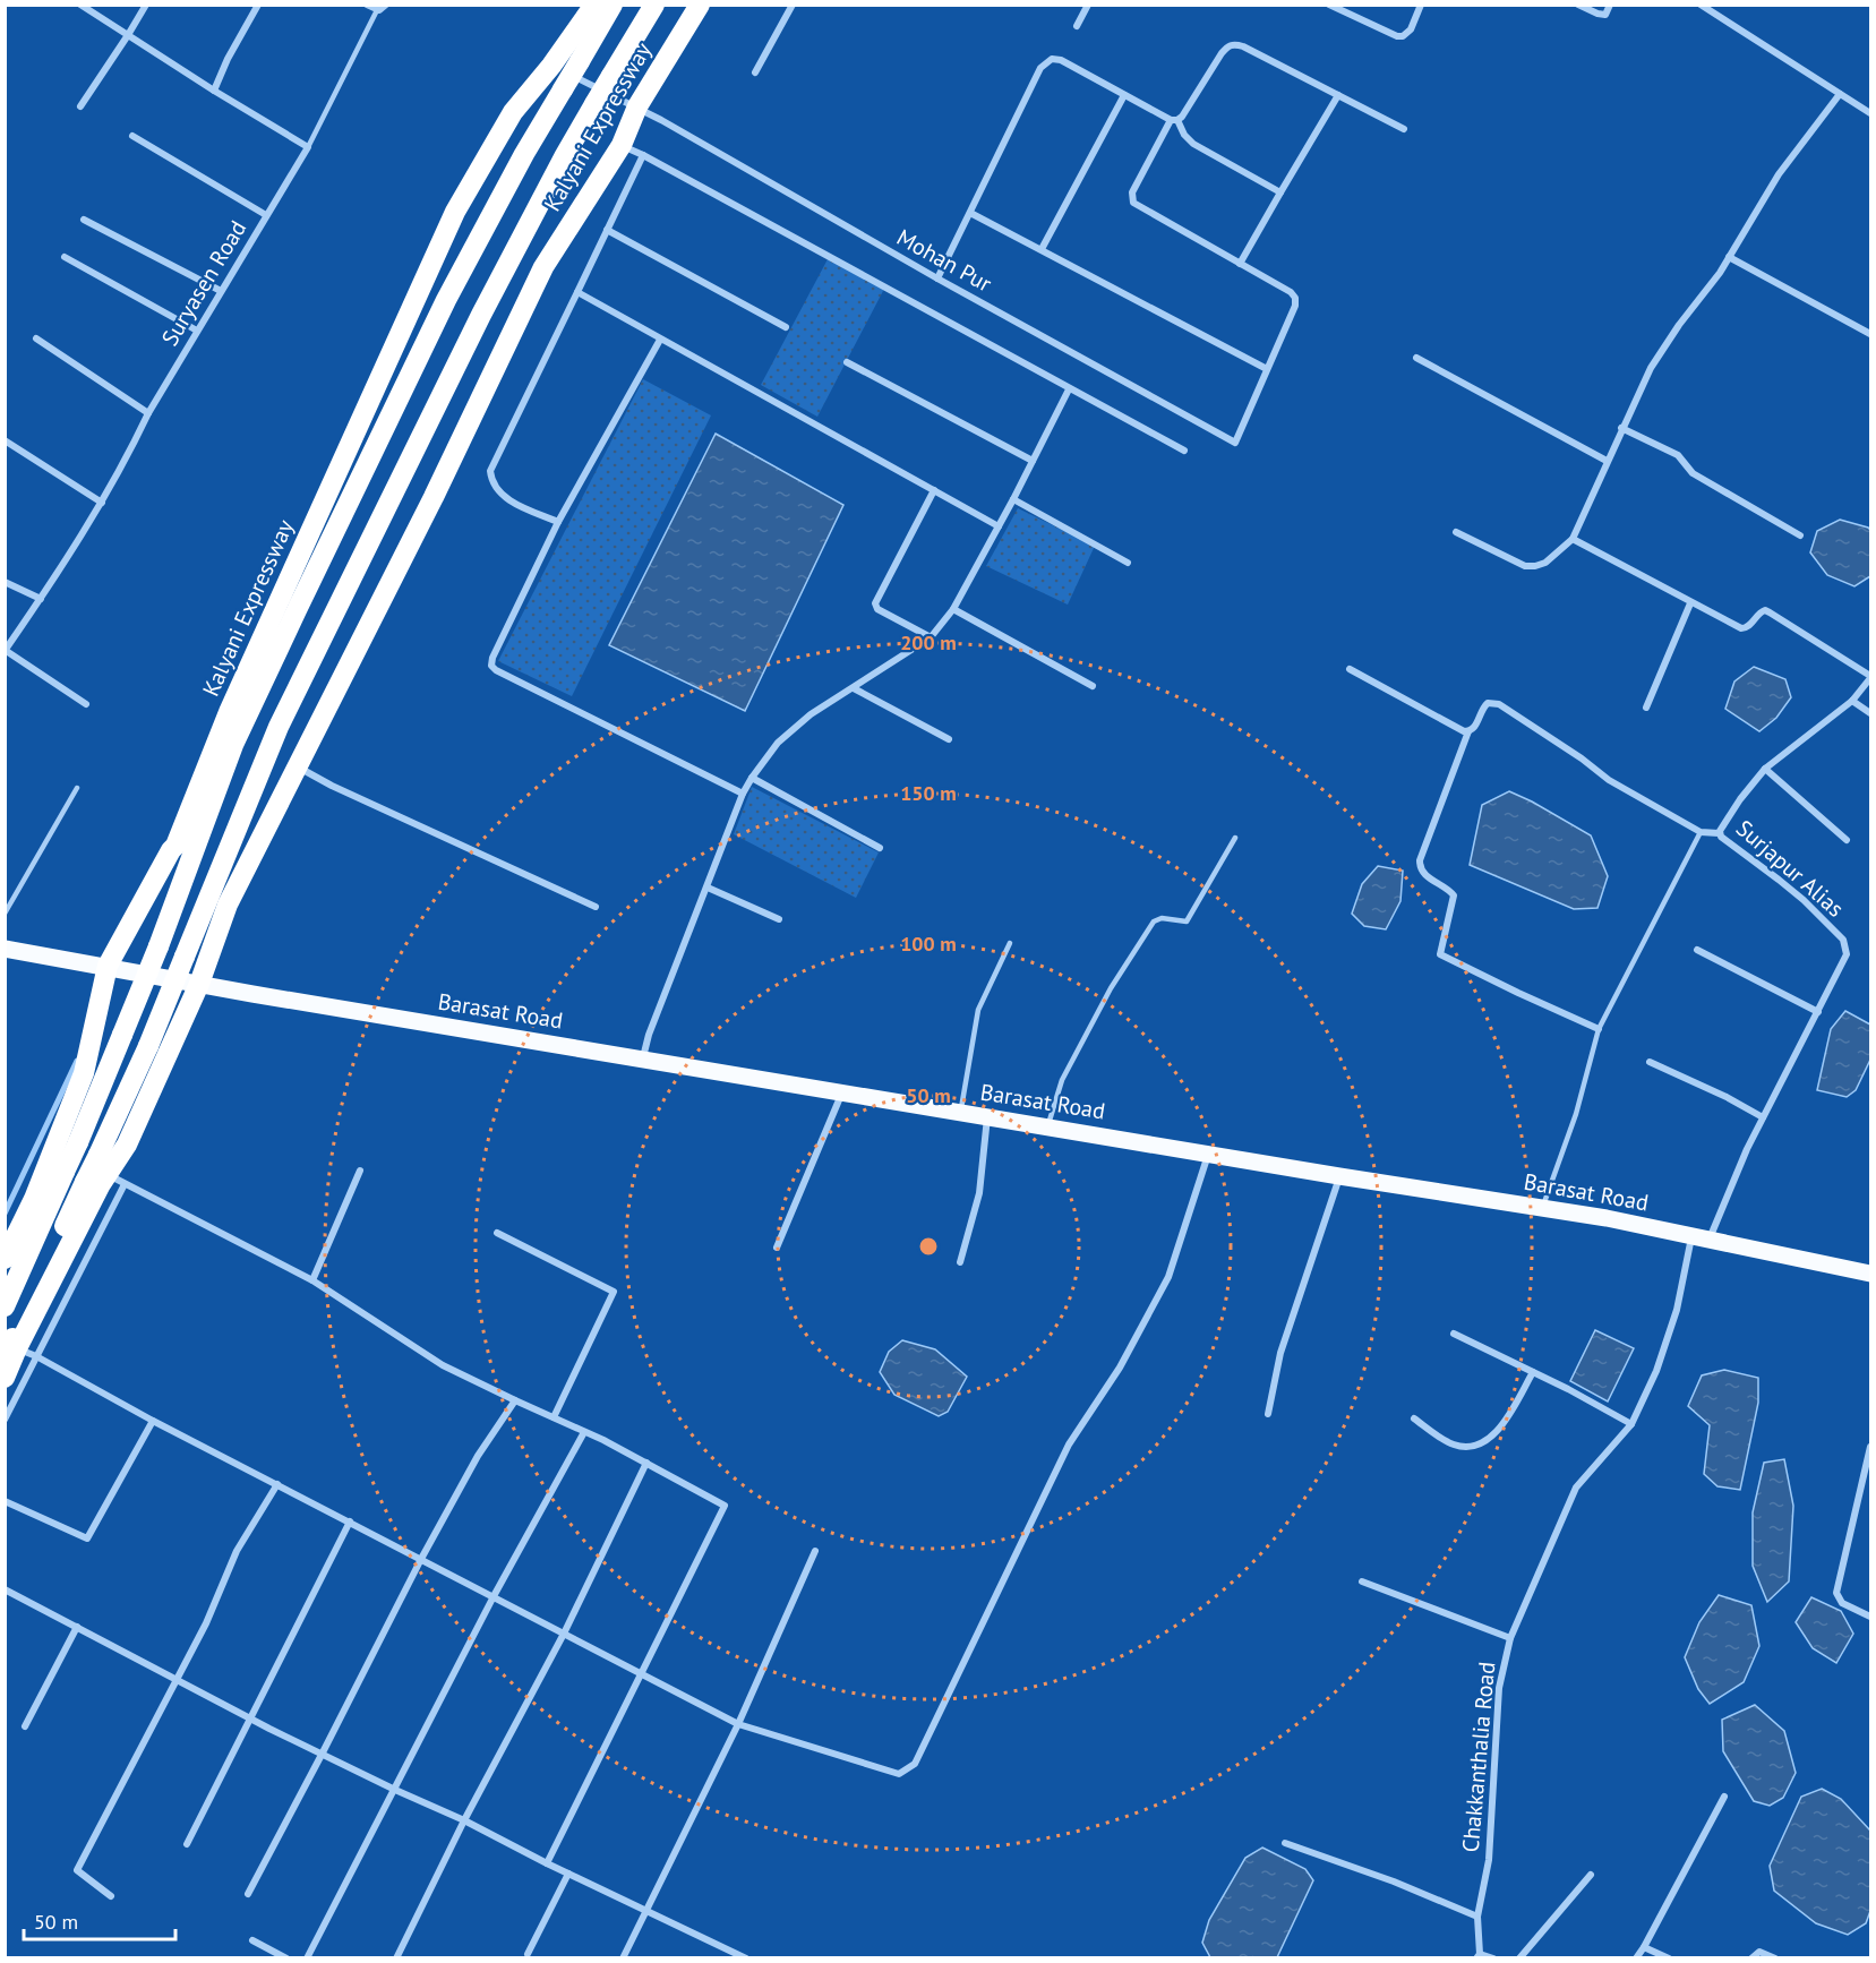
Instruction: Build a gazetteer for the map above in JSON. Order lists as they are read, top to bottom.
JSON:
{
  "streets": {
    "highway": ["Kalyani Expressway"],
    "main road": ["Barasat Road"],
    "street": [
      "Mohan Pur",
      "Suryasen Road",
      "Surjapur Alias",
      "Chakkanthalia Road"
    ]
  },
  "crossings": [
    ["Kalyani Expressway", "Mohan Pur"],
    ["Kalyani Expressway", "Barasat Road"],
    ["Surjapur Alias", "Barasat Road"],
    ["Barasat Road", "Chakkanthalia Road"]
  ],
  "scale_bar": "50 m",
  "rings": [
    "200 m",
    "150 m",
    "100 m",
    "50 m"
  ]
}
